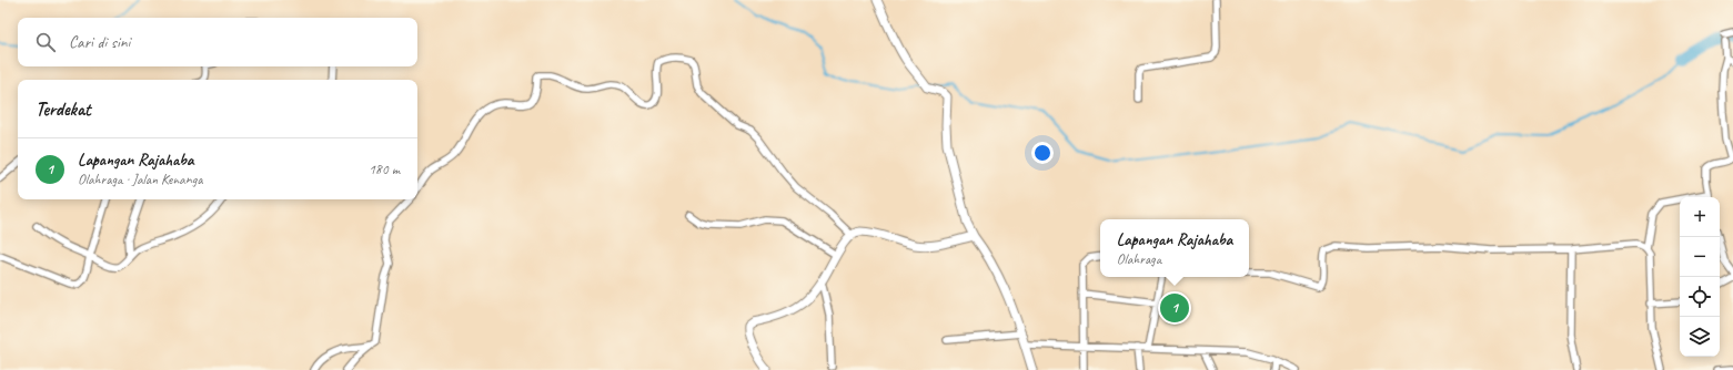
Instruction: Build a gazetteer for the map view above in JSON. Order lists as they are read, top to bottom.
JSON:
{
  "page": {
    "search": "Cari di sini",
    "heading": "Terdekat",
    "list": [
      {
        "mark": "1",
        "name": "Lapangan Rajahaba",
        "note": "Olahraga · Jalan Kenanga",
        "value": "180 m"
      }
    ],
    "map_buttons": ["+", "−"],
    "popup": ["Lapangan Rajahaba", "Olahraga"],
    "pins": "1"
  }
}
